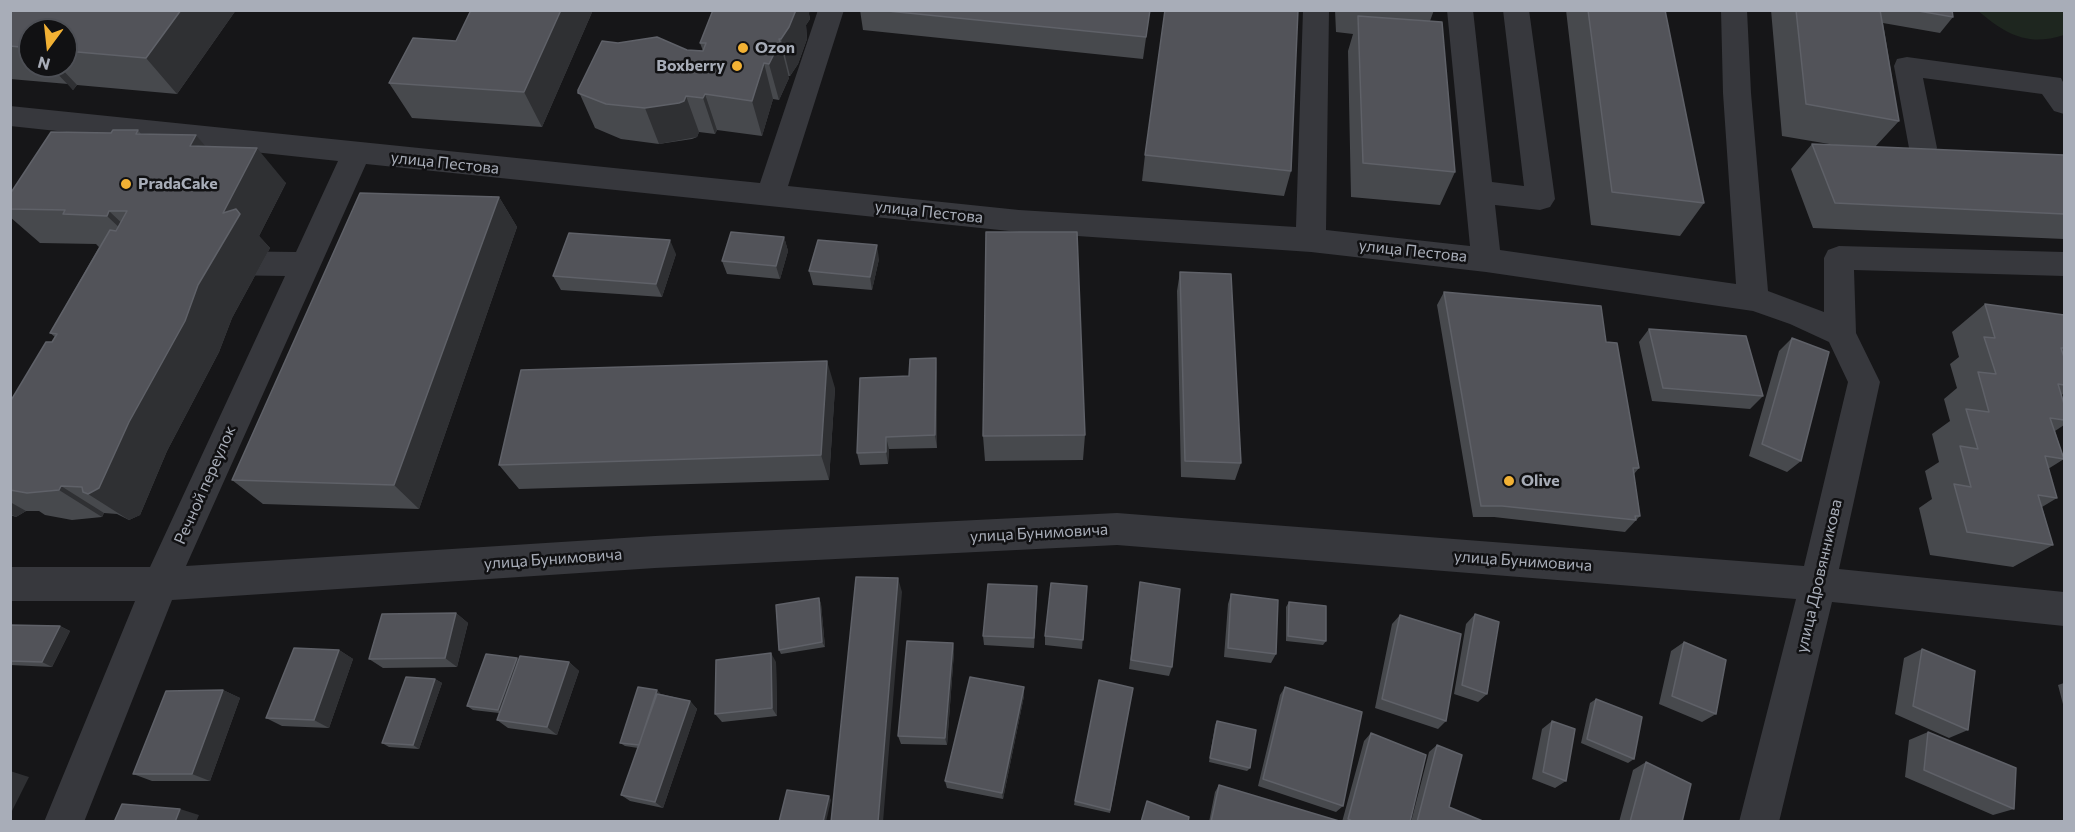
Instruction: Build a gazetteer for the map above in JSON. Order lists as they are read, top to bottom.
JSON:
{
  "streets": {
    "street": [
      "улица Пестова",
      "Речной переулок",
      "улица Бунимовича",
      "улица Дровянникова"
    ]
  },
  "crossings": [
    ["улица Пестова", "Речной переулок"],
    ["улица Пестова", "улица Дровянникова"],
    ["Речной переулок", "улица Бунимовича"],
    ["улица Бунимовича", "улица Дровянникова"]
  ],
  "places": [
    "Ozon",
    "Boxberry",
    "PradaCake",
    "Olive"
  ],
  "north": "bottom"
}
